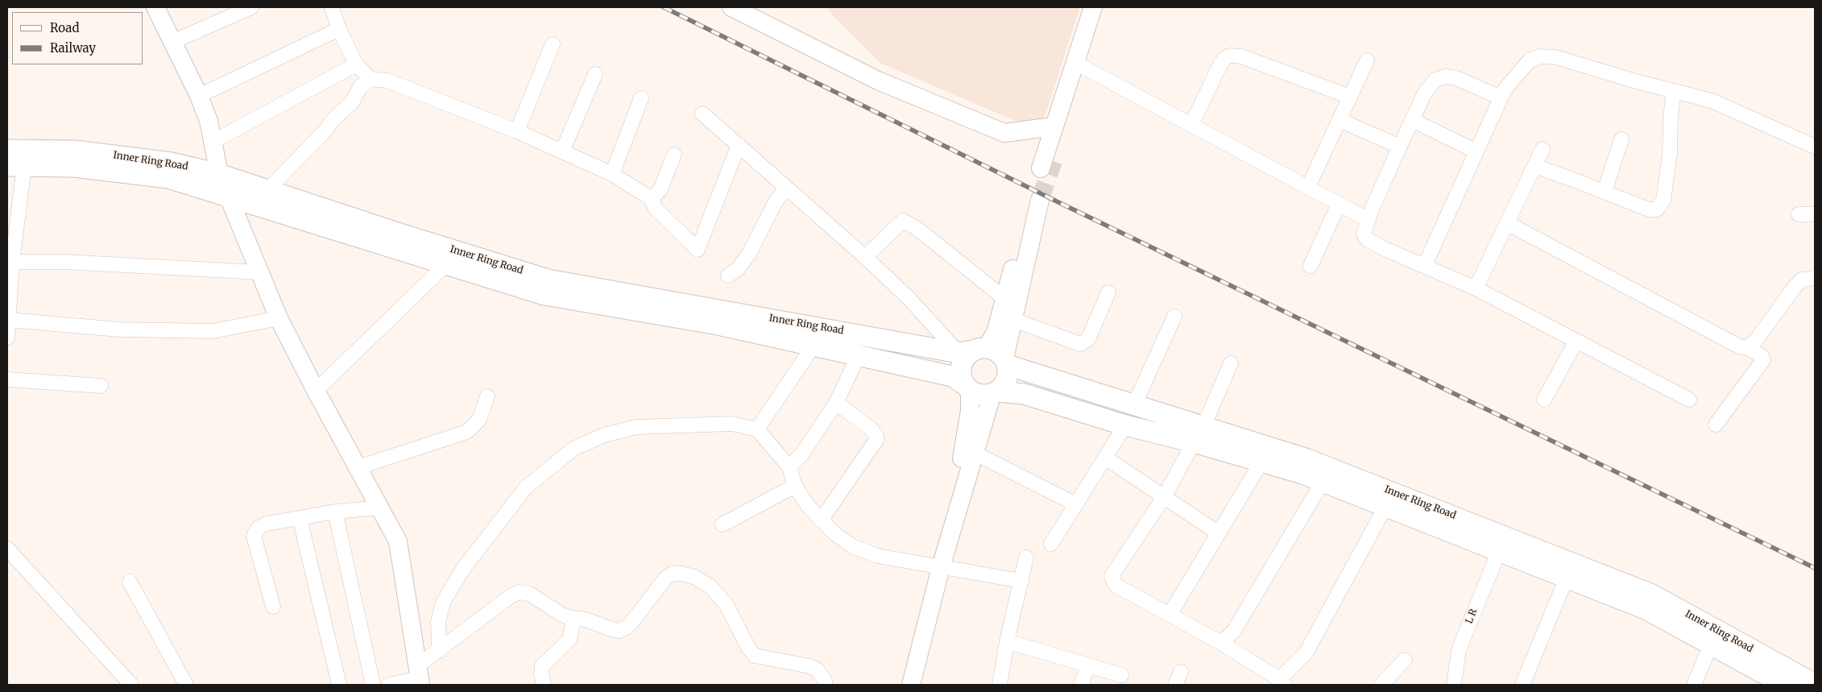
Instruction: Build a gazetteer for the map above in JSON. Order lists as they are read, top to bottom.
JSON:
{
  "streets": {
    "main road": ["Inner Ring Road"],
    "street": ["L R"]
  },
  "crossings": [
    ["Inner Ring Road", "L R"]
  ],
  "legend": ["Road", "Railway"]
}
